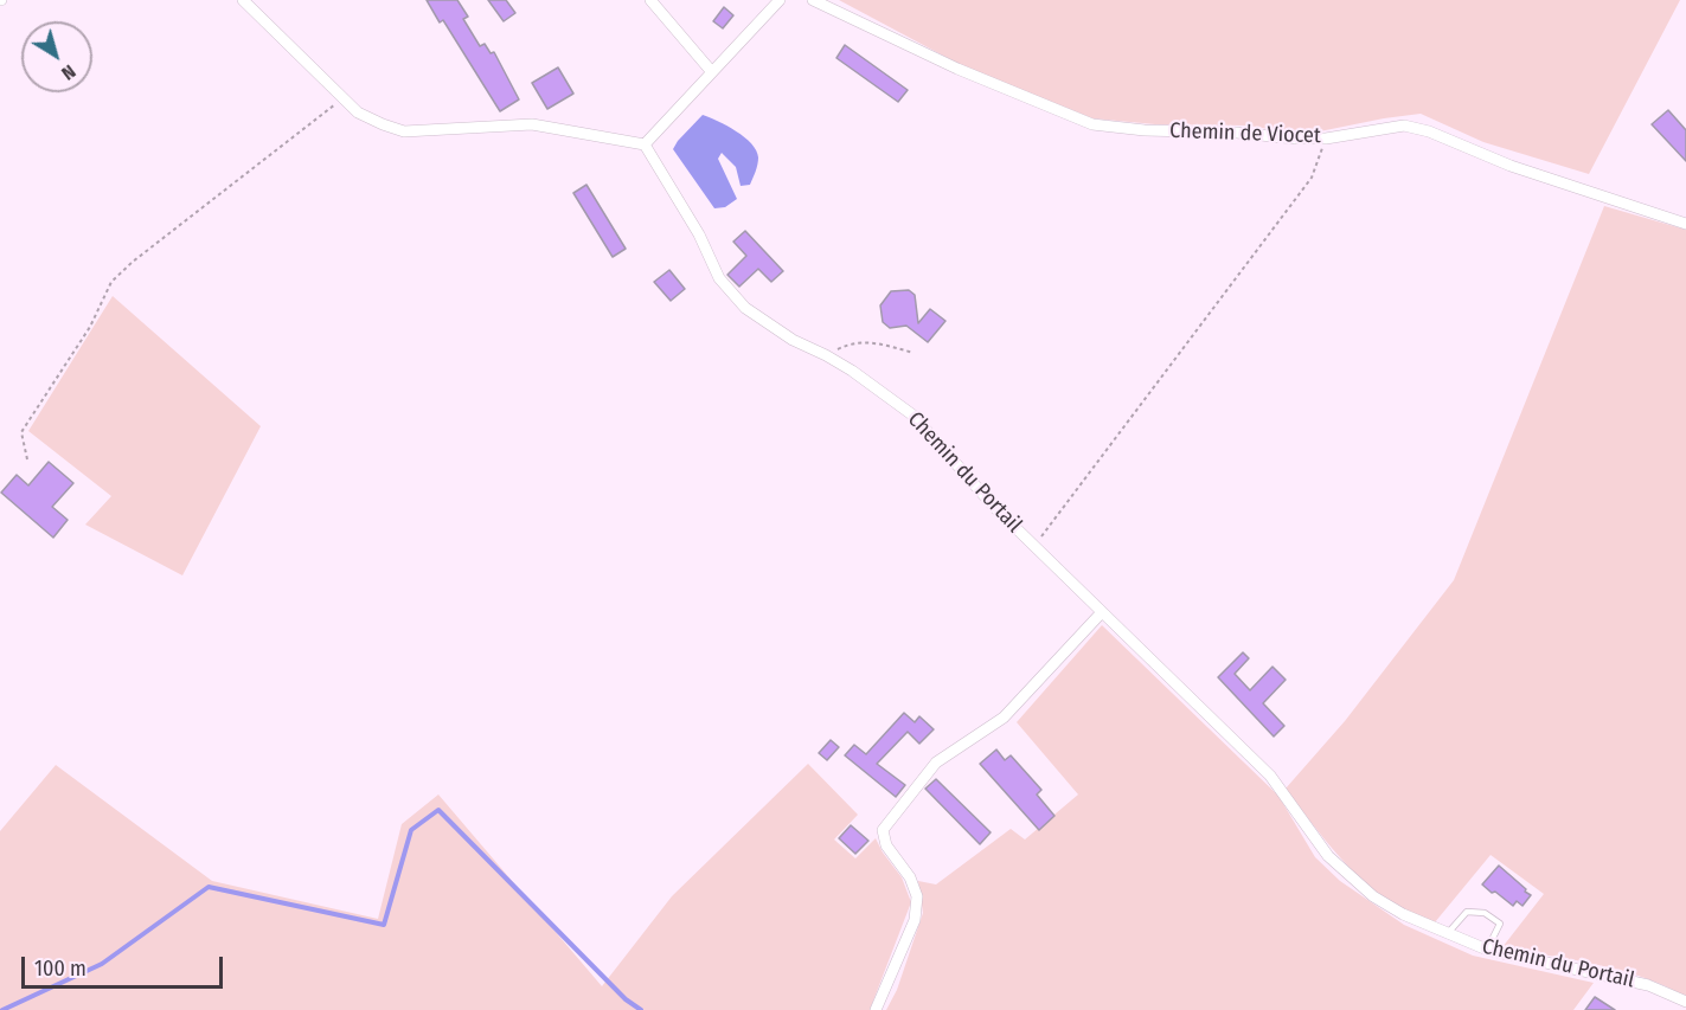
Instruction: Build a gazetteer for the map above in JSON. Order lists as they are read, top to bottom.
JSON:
{
  "streets": {
    "street": ["Chemin de Viocet", "Chemin du Portail"]
  },
  "scale_bar": "100 m",
  "north": "bottom right"
}
